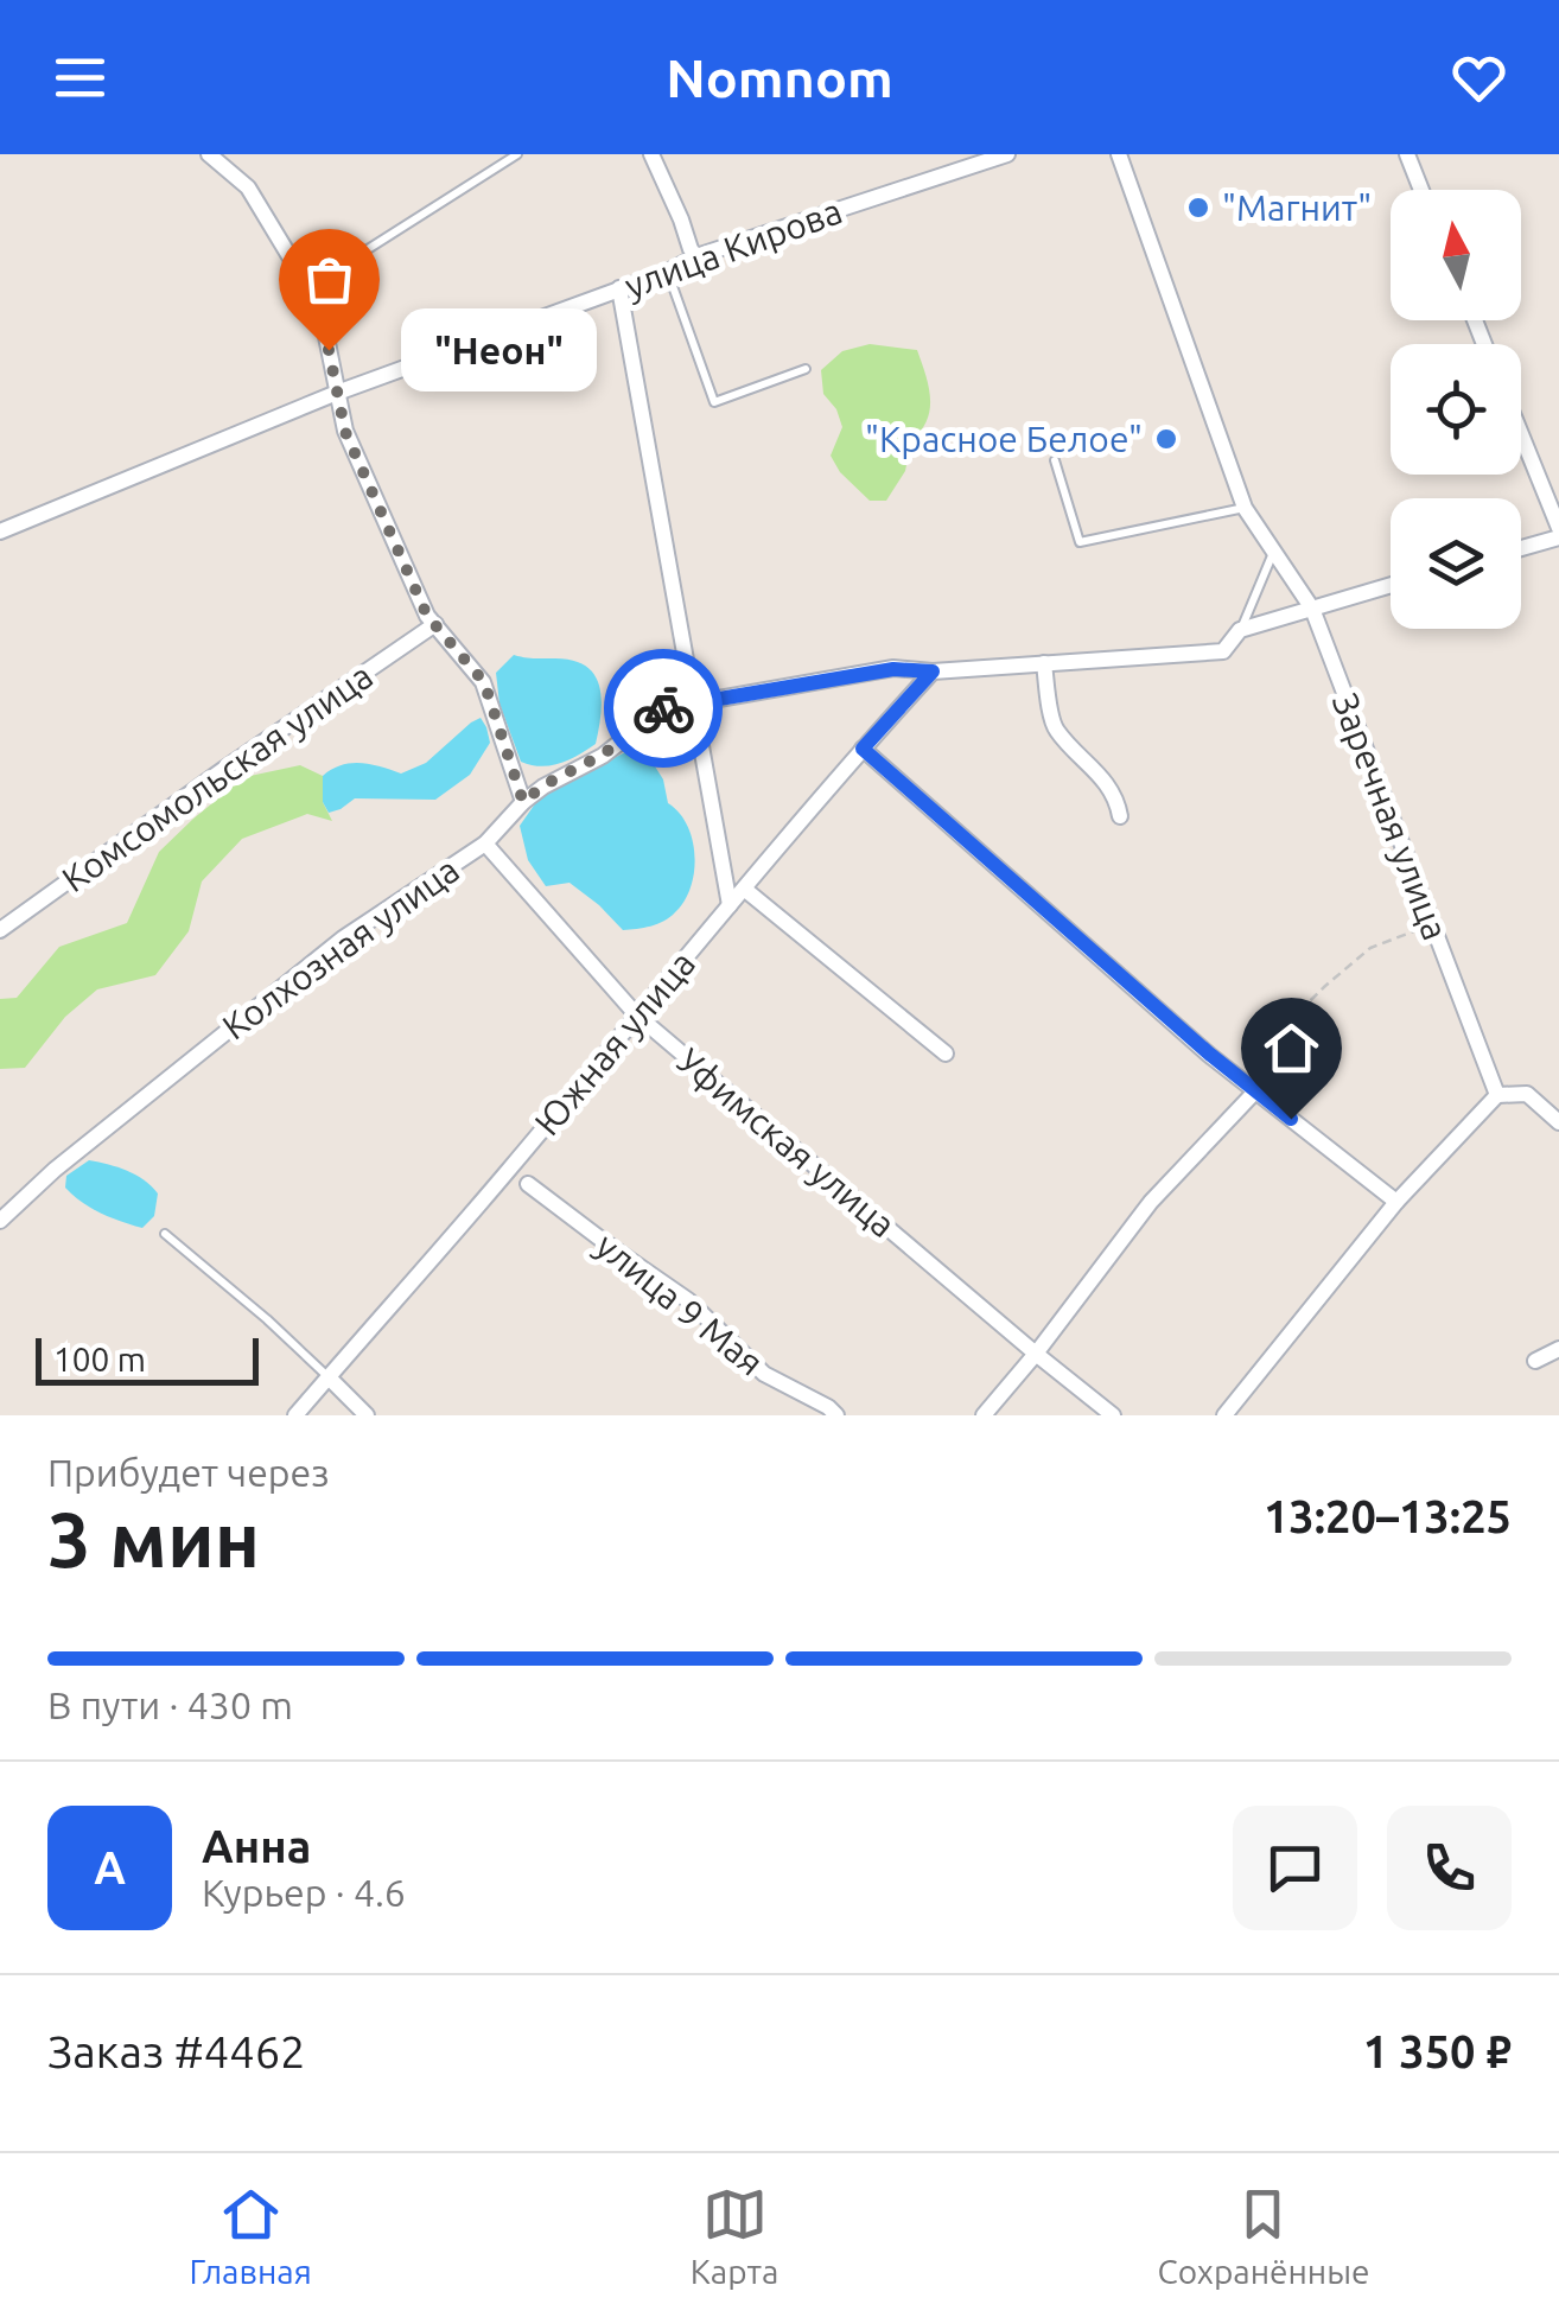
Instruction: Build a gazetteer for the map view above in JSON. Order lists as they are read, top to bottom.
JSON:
{
  "streets": {
    "street": [
      "улица Кирова",
      "Комсомольская улица",
      "Заречная улица",
      "Колхозная улица",
      "Южная улица",
      "Уфимская улица",
      "улица 9 Мая"
    ]
  },
  "crossings": [
    ["Колхозная улица", "Уфимская улица"],
    ["Южная улица", "Уфимская улица"]
  ],
  "places": ["\"Магнит\"", "\"Неон\"", "\"Красное Белое\""],
  "scale_bar": "100 m",
  "north": "top",
  "page": {
    "header": "Nomnom",
    "bubble": "\"Неон\"",
    "scale": "100 m",
    "heading": ["3 мин", "Прибудет через", "13:20–13:25"],
    "panel": [
      "Анна",
      "Курьер · 4.6",
      "Заказ #4462",
      "1 350 ₽"
    ],
    "bar": "В пути · 430 m",
    "round": "А",
    "tabs": ["Главная", "Карта", "Сохранённые"]
  }
}
